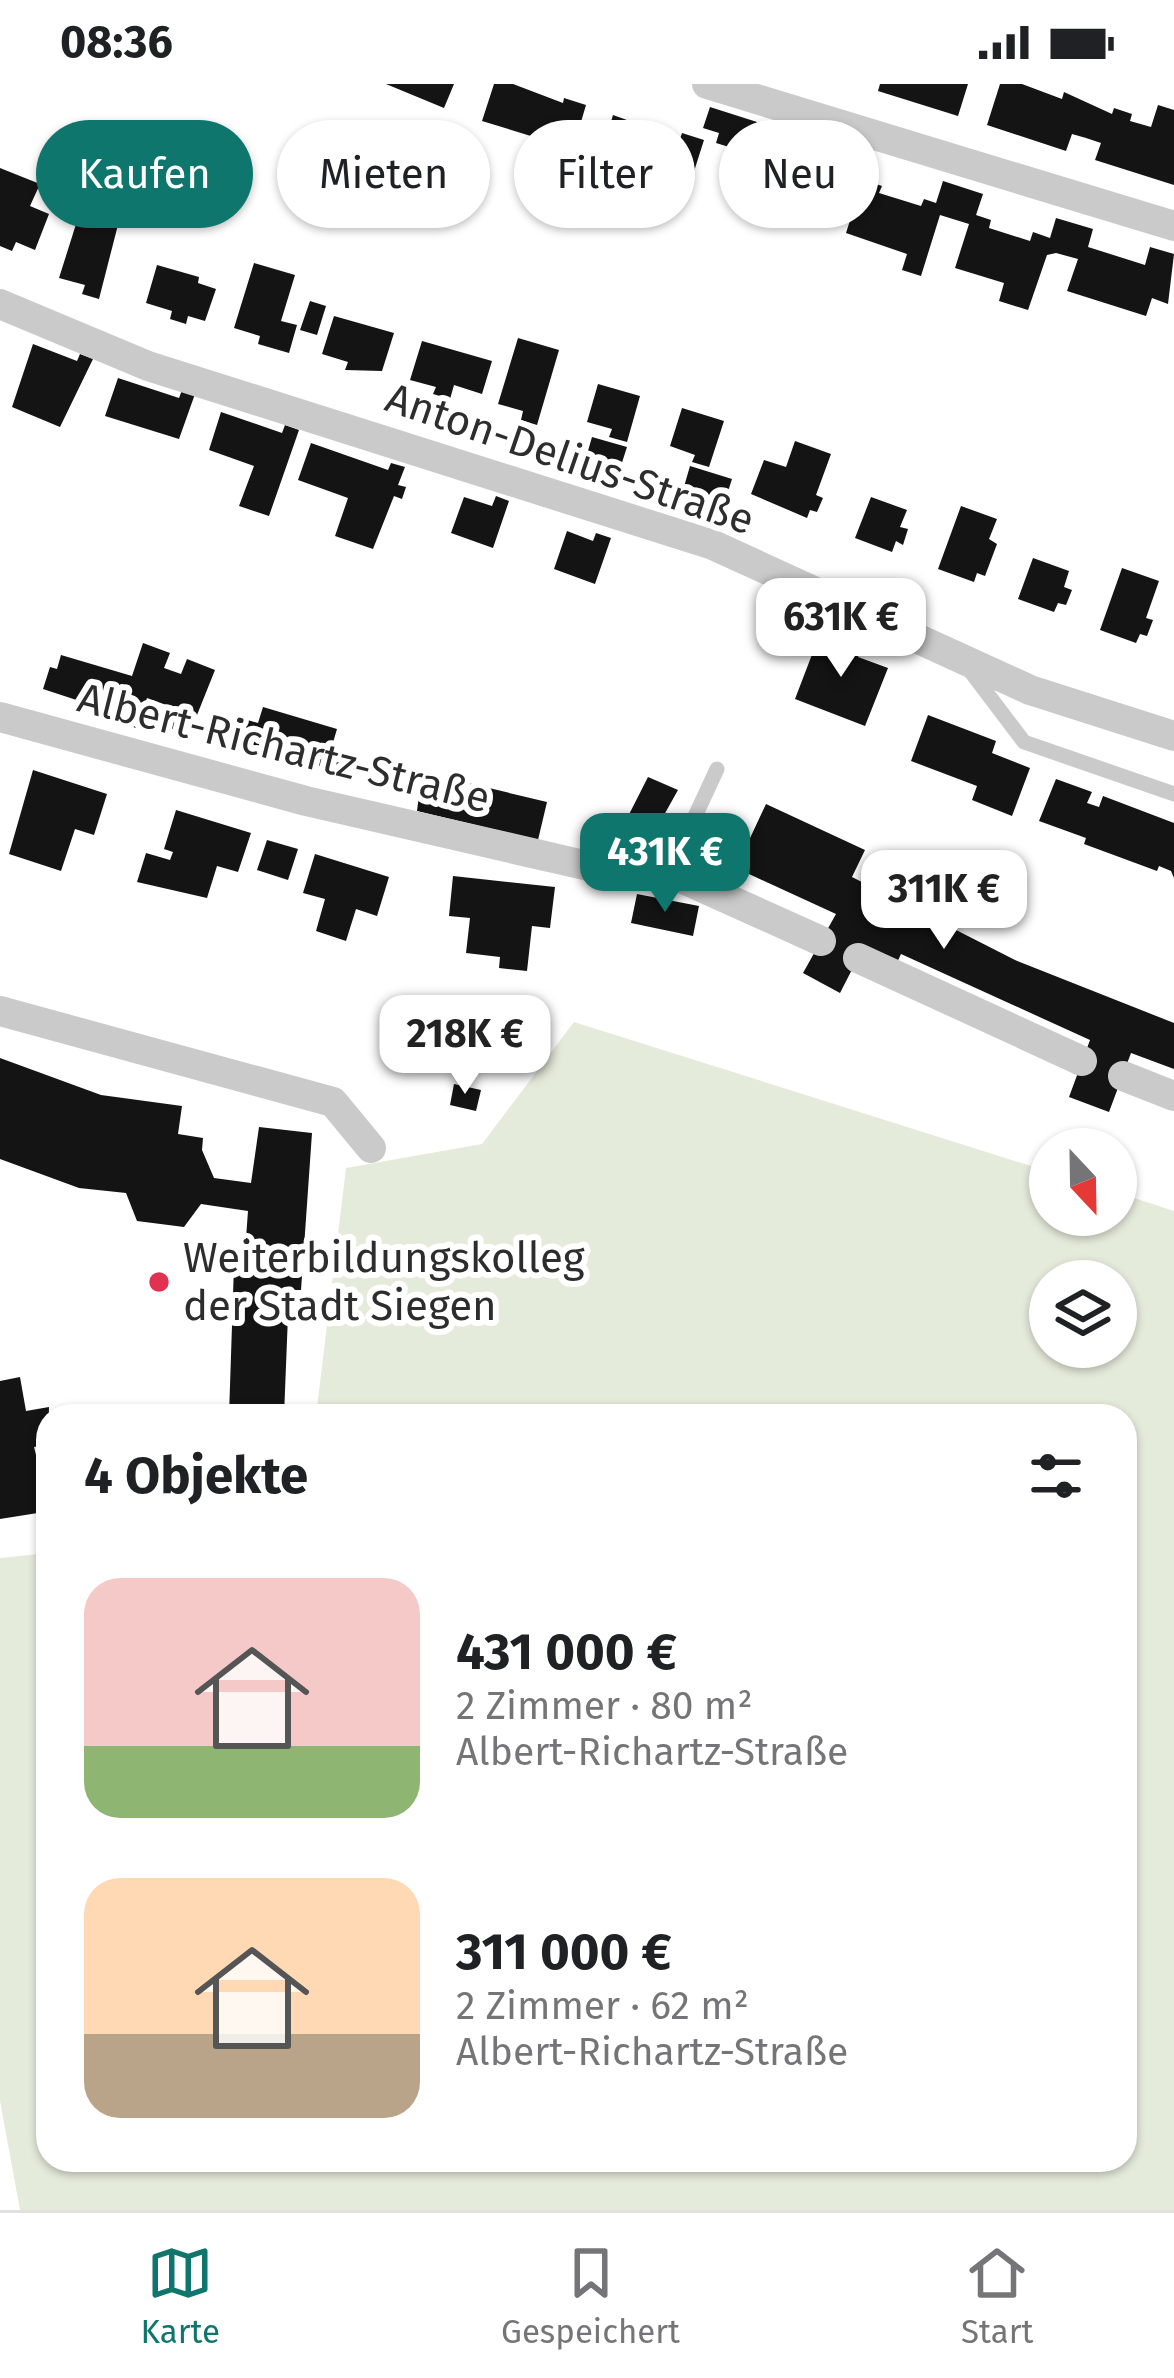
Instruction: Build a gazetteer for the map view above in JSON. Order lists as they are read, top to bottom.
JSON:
{
  "streets": {
    "street": ["Anton-Delius-Straße", "Albert-Richartz-Straße"]
  },
  "places": ["Weiterbildungskolleg der Stadt Siegen"],
  "north": "bottom",
  "page": {
    "status": "08:36",
    "chip": [
      "Kaufen",
      "Mieten",
      "Filter",
      "Neu"
    ],
    "price": [
      "631K €",
      "431K €",
      "311K €",
      "218K €"
    ],
    "heading": "4 Objekte",
    "list": [
      {
        "name": "431 000 €",
        "note": "2 Zimmer · 80 m² · Albert-Richartz-Straße"
      },
      {
        "name": "311 000 €",
        "note": "2 Zimmer · 62 m² · Albert-Richartz-Straße"
      }
    ],
    "tabs": ["Karte", "Gespeichert", "Start"]
  }
}
